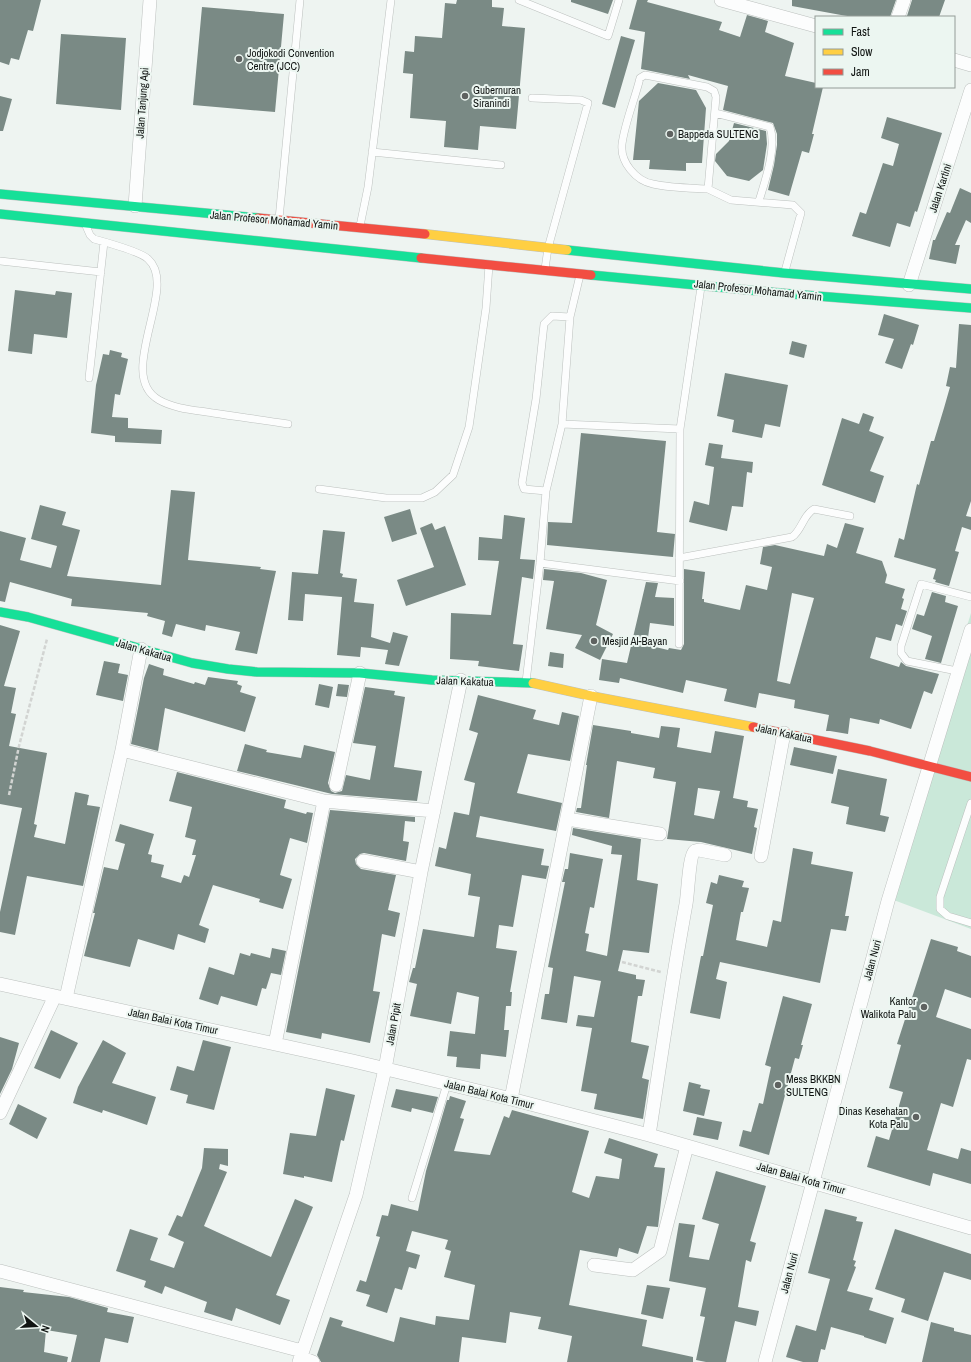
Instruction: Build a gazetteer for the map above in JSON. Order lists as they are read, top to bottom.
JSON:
{
  "streets": {
    "main road": ["Jalan Profesor Mohamad Yamin", "Jalan Kakatua"],
    "street": [
      "Jalan Tanjung Api",
      "Jalan Kartini",
      "Jalan Nuri",
      "Jalan Balai Kota Timur",
      "Jalan Pipit"
    ]
  },
  "crossings": [
    ["Jalan Tanjung Api", "Jalan Profesor Mohamad Yamin"],
    ["Jalan Kartini", "Jalan Profesor Mohamad Yamin"],
    ["Jalan Kakatua", "Jalan Nuri"],
    ["Jalan Kakatua", "Jalan Pipit"],
    ["Jalan Nuri", "Jalan Balai Kota Timur"],
    ["Jalan Balai Kota Timur", "Jalan Pipit"]
  ],
  "places": [
    "Jodjokodi Convention Centre (JCC)",
    "Gubernuran Siranindi",
    "Bappeda SULTENG",
    "Mesjid Al-Bayan",
    "Kantor Walikota Palu",
    "Mess BKKBN SULTENG",
    "Dinas Kesehatan Kota Palu"
  ],
  "legend": ["Fast", "Slow", "Jam"],
  "north": "right"
}
